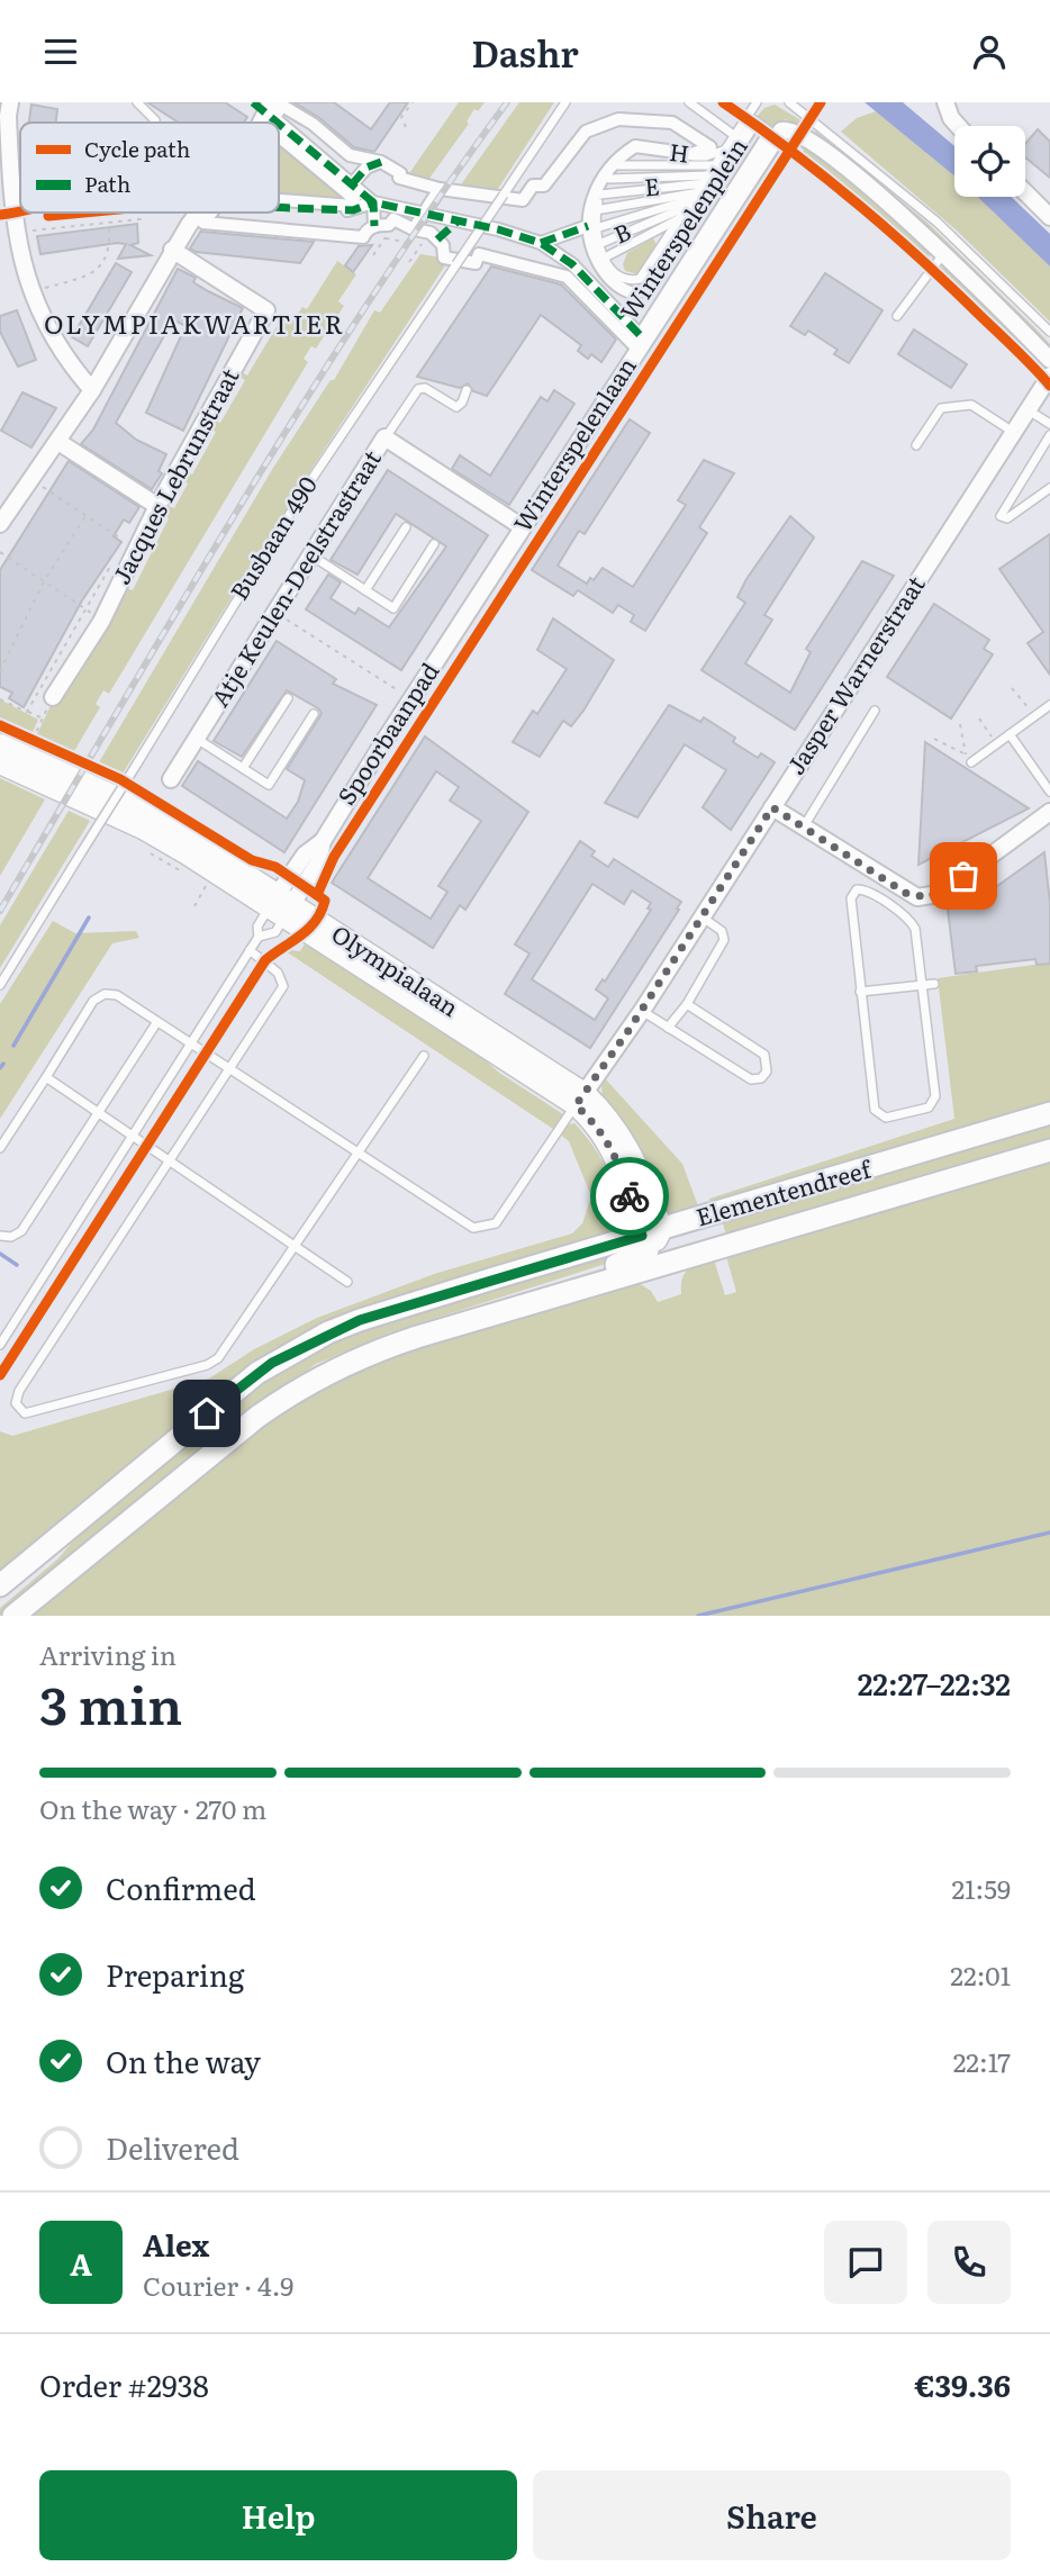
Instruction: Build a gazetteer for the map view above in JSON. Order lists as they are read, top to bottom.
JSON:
{
  "streets": {
    "main road": ["Elementendreef"],
    "street": [
      "Winterspelenplein",
      "Winterspelenlaan",
      "Jacques Lebrunstraat",
      "Atje Keulen-Deelstrastraat",
      "Jasper Warnerstraat",
      "Olympialaan"
    ],
    "lane": [
      "H",
      "E",
      "B",
      "Busbaan 490"
    ],
    "cycle path": ["Spoorbaanpad"]
  },
  "crossings": [
    ["H", "Winterspelenplein"],
    ["E", "Winterspelenplein"],
    ["Winterspelenplein", "B"],
    ["Winterspelenplein", "Winterspelenlaan"],
    ["Winterspelenlaan", "Atje Keulen-Deelstrastraat"],
    ["Winterspelenlaan", "Olympialaan"],
    ["Jasper Warnerstraat", "Olympialaan"],
    ["Olympialaan", "Elementendreef"]
  ],
  "districts": ["OLYMPIAKWARTIER"],
  "legend": ["Cycle path", "Path"],
  "page": {
    "header": "Dashr",
    "heading": ["3 min", "Arriving in", "22:27–22:32"],
    "panel": [
      "Alex",
      "Courier · 4.9",
      "Order #2938",
      "€39.36"
    ],
    "bar": "On the way · 270 m",
    "list": [
      ["Confirmed", "21:59"],
      ["Preparing", "22:01"],
      ["On the way", "22:17"],
      "Delivered"
    ],
    "round": "A",
    "buttons": ["Help", "Share"]
  }
}
